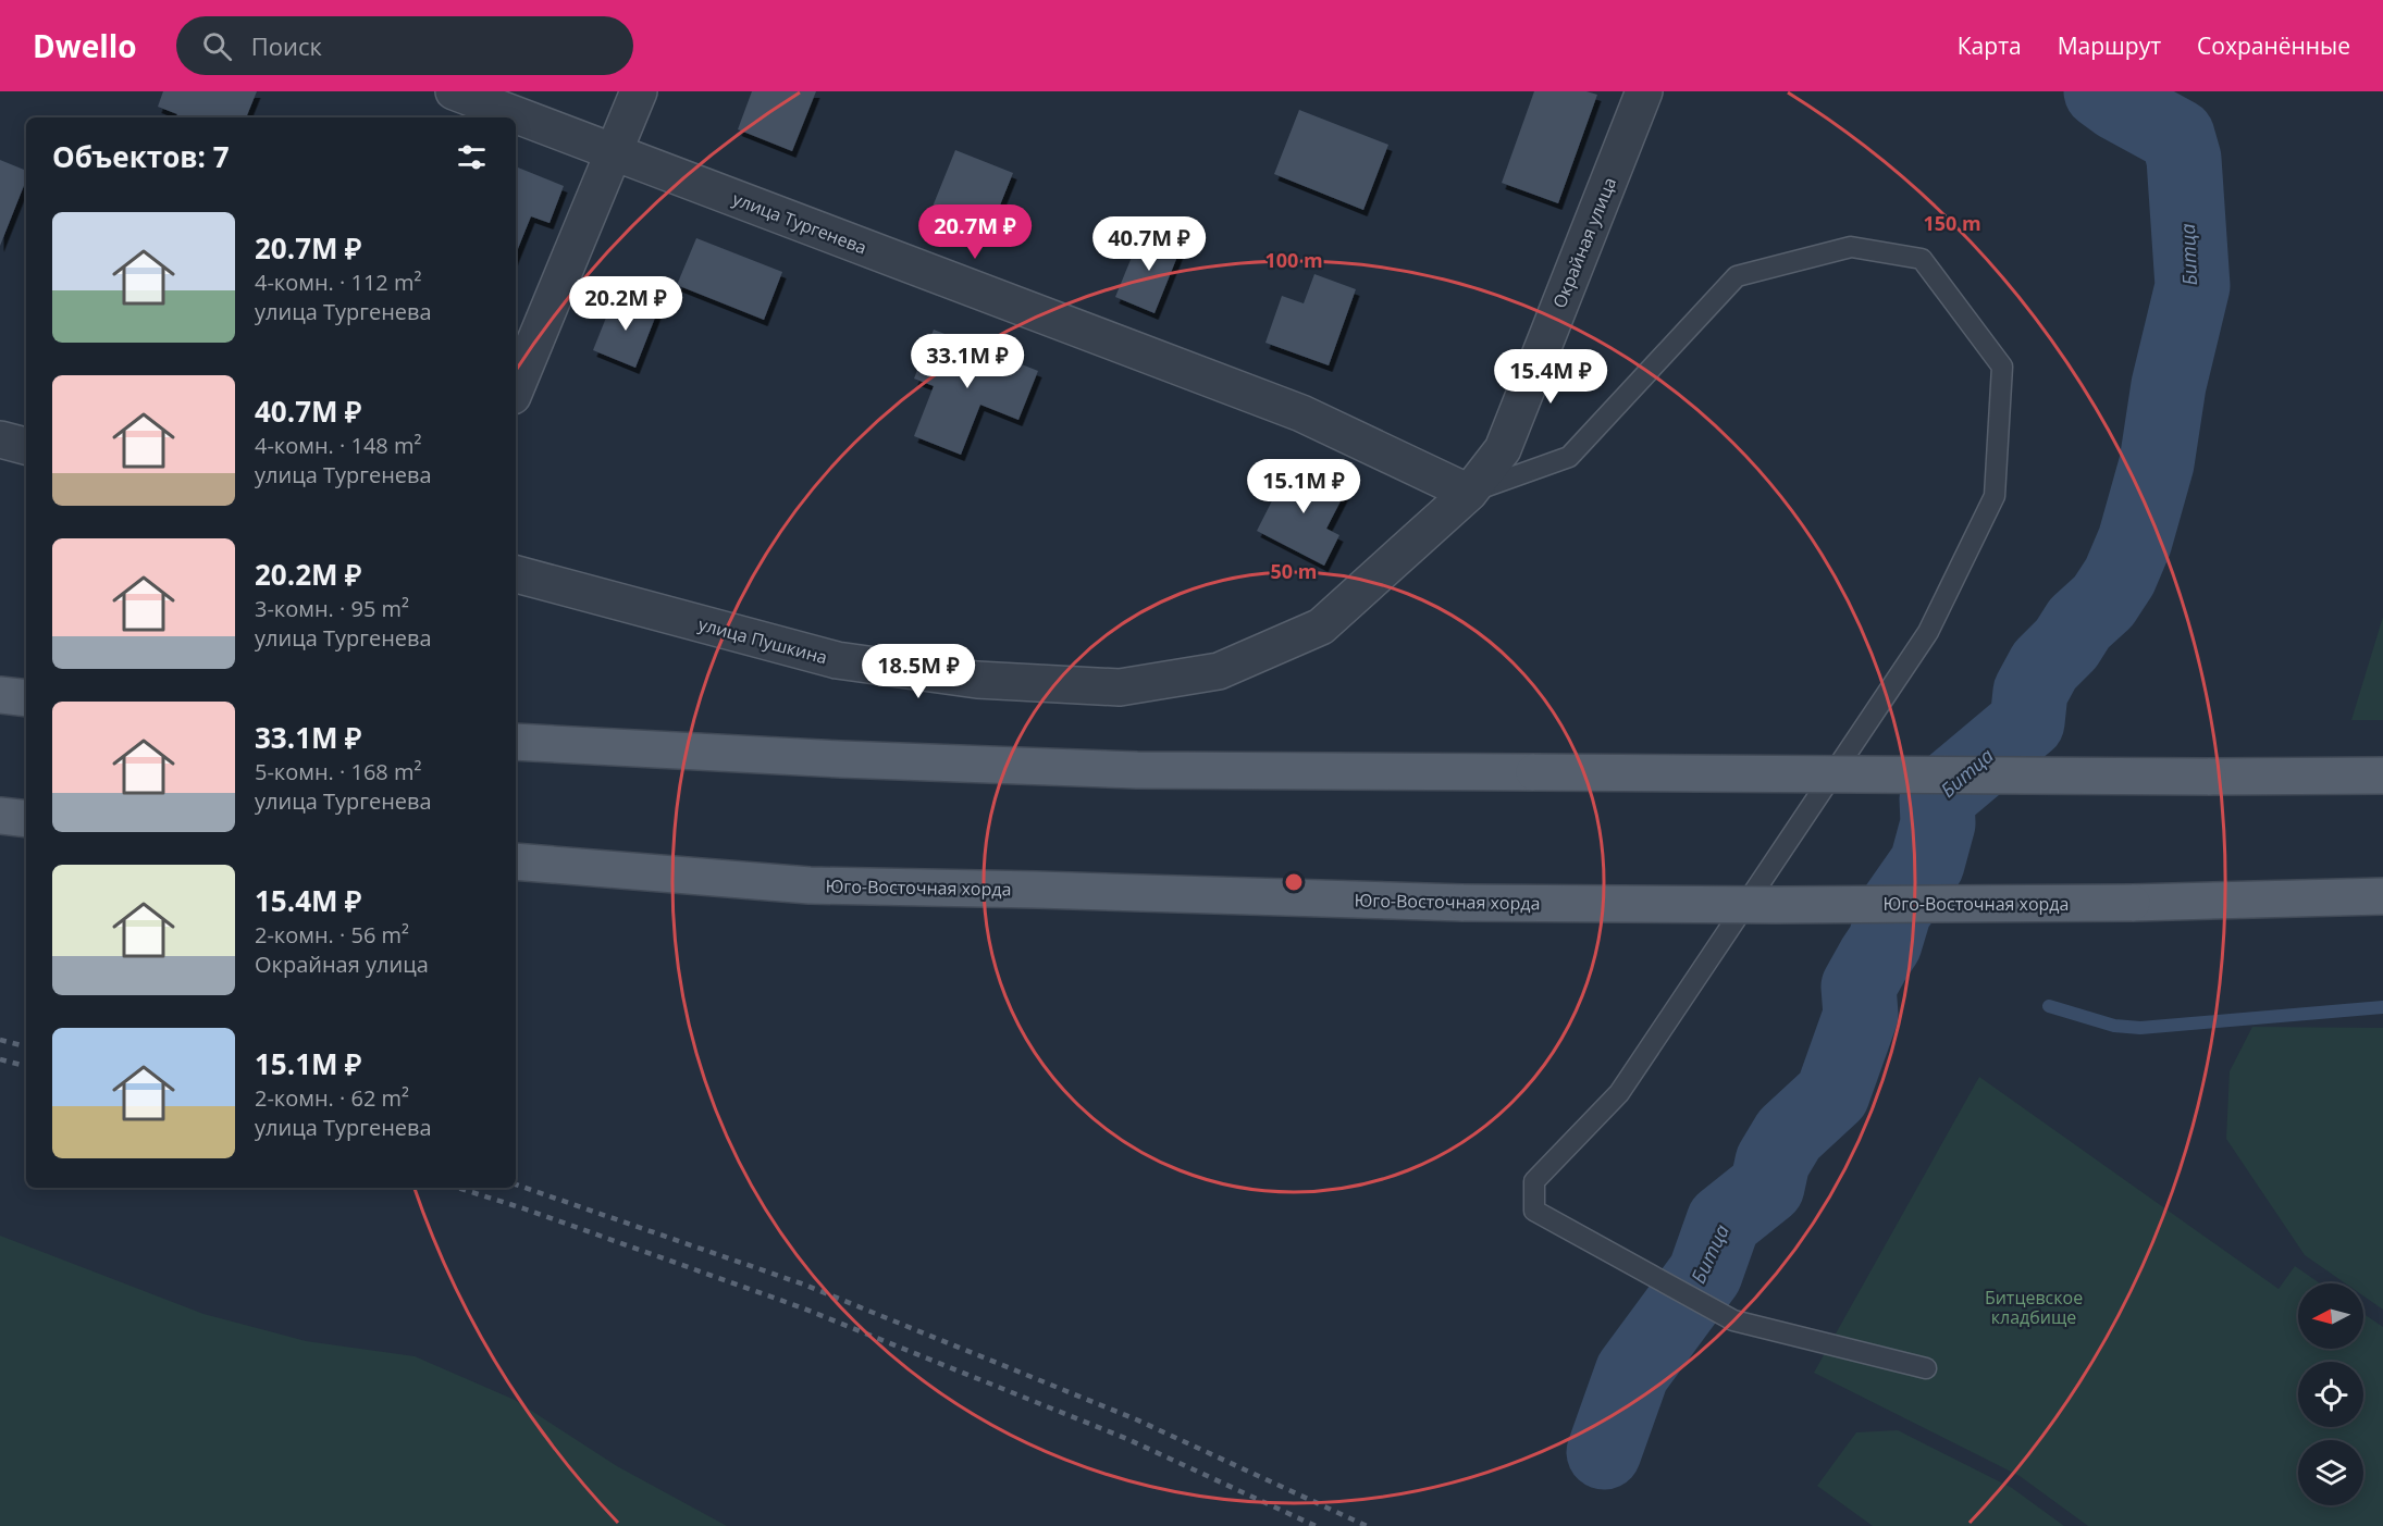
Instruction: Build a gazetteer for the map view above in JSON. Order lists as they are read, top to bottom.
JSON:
{
  "streets": {
    "main road": ["Юго-Восточная хорда"],
    "street": ["улица Тургенева", "Окрайная улица", "улица Пушкина"]
  },
  "crossings": [
    ["улица Тургенева", "Окрайная улица"],
    ["Окрайная улица", "улица Пушкина"]
  ],
  "water": ["Битца"],
  "parks": ["Битцевское кладбище"],
  "north": "left",
  "page": {
    "header": "Dwello",
    "search": "Поиск",
    "nav": ["Карта", "Маршрут", "Сохранённые"],
    "heading": "Объектов: 7",
    "list": [
      {
        "name": "20.7M ₽",
        "note": "4-комн. · 112 m² · улица Тургенева"
      },
      {
        "name": "40.7M ₽",
        "note": "4-комн. · 148 m² · улица Тургенева"
      },
      {
        "name": "20.2M ₽",
        "note": "3-комн. · 95 m² · улица Тургенева"
      },
      {
        "name": "33.1M ₽",
        "note": "5-комн. · 168 m² · улица Тургенева"
      },
      {
        "name": "15.4M ₽",
        "note": "2-комн. · 56 m² · Окрайная улица"
      },
      {
        "name": "15.1M ₽",
        "note": "2-комн. · 62 m² · улица Тургенева"
      }
    ],
    "price": [
      "20.7M ₽",
      "40.7M ₽",
      "20.2M ₽",
      "33.1M ₽",
      "15.4M ₽",
      "15.1M ₽",
      "18.5M ₽"
    ]
  },
  "rings": ["150 m", "100 m", "50 m"]
}
